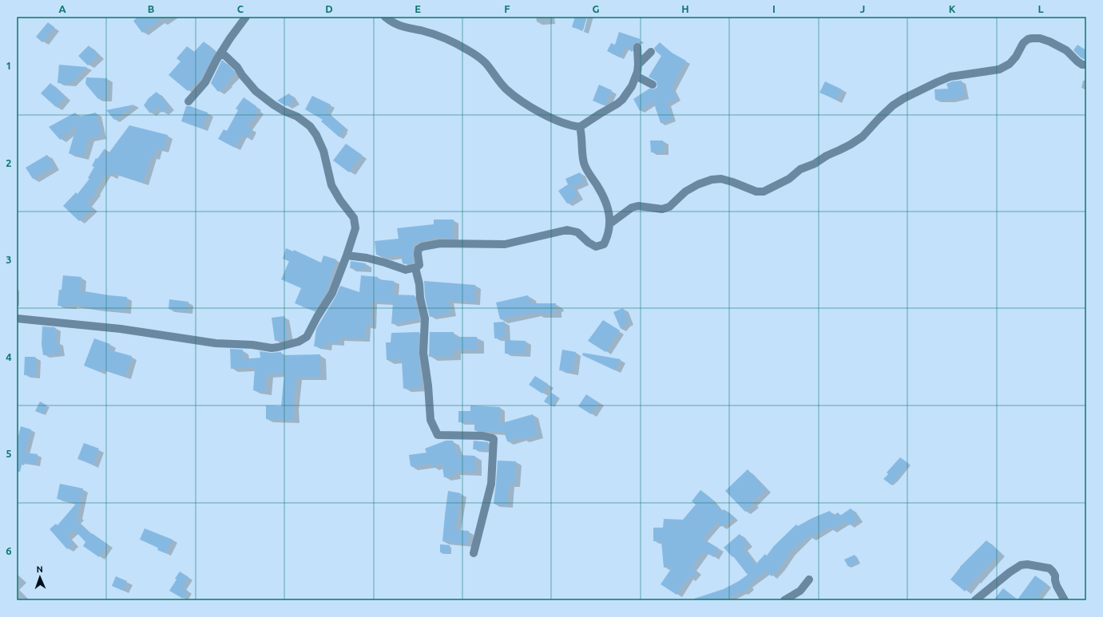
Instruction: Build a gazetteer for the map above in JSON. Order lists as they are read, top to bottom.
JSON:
{
  "north": "top",
  "grid": {
    "columns": [
      "A",
      "B",
      "C",
      "D",
      "E",
      "F",
      "G",
      "H",
      "I",
      "J",
      "K",
      "L"
    ],
    "rows": [
      "1",
      "2",
      "3",
      "4",
      "5",
      "6"
    ]
  }
}
